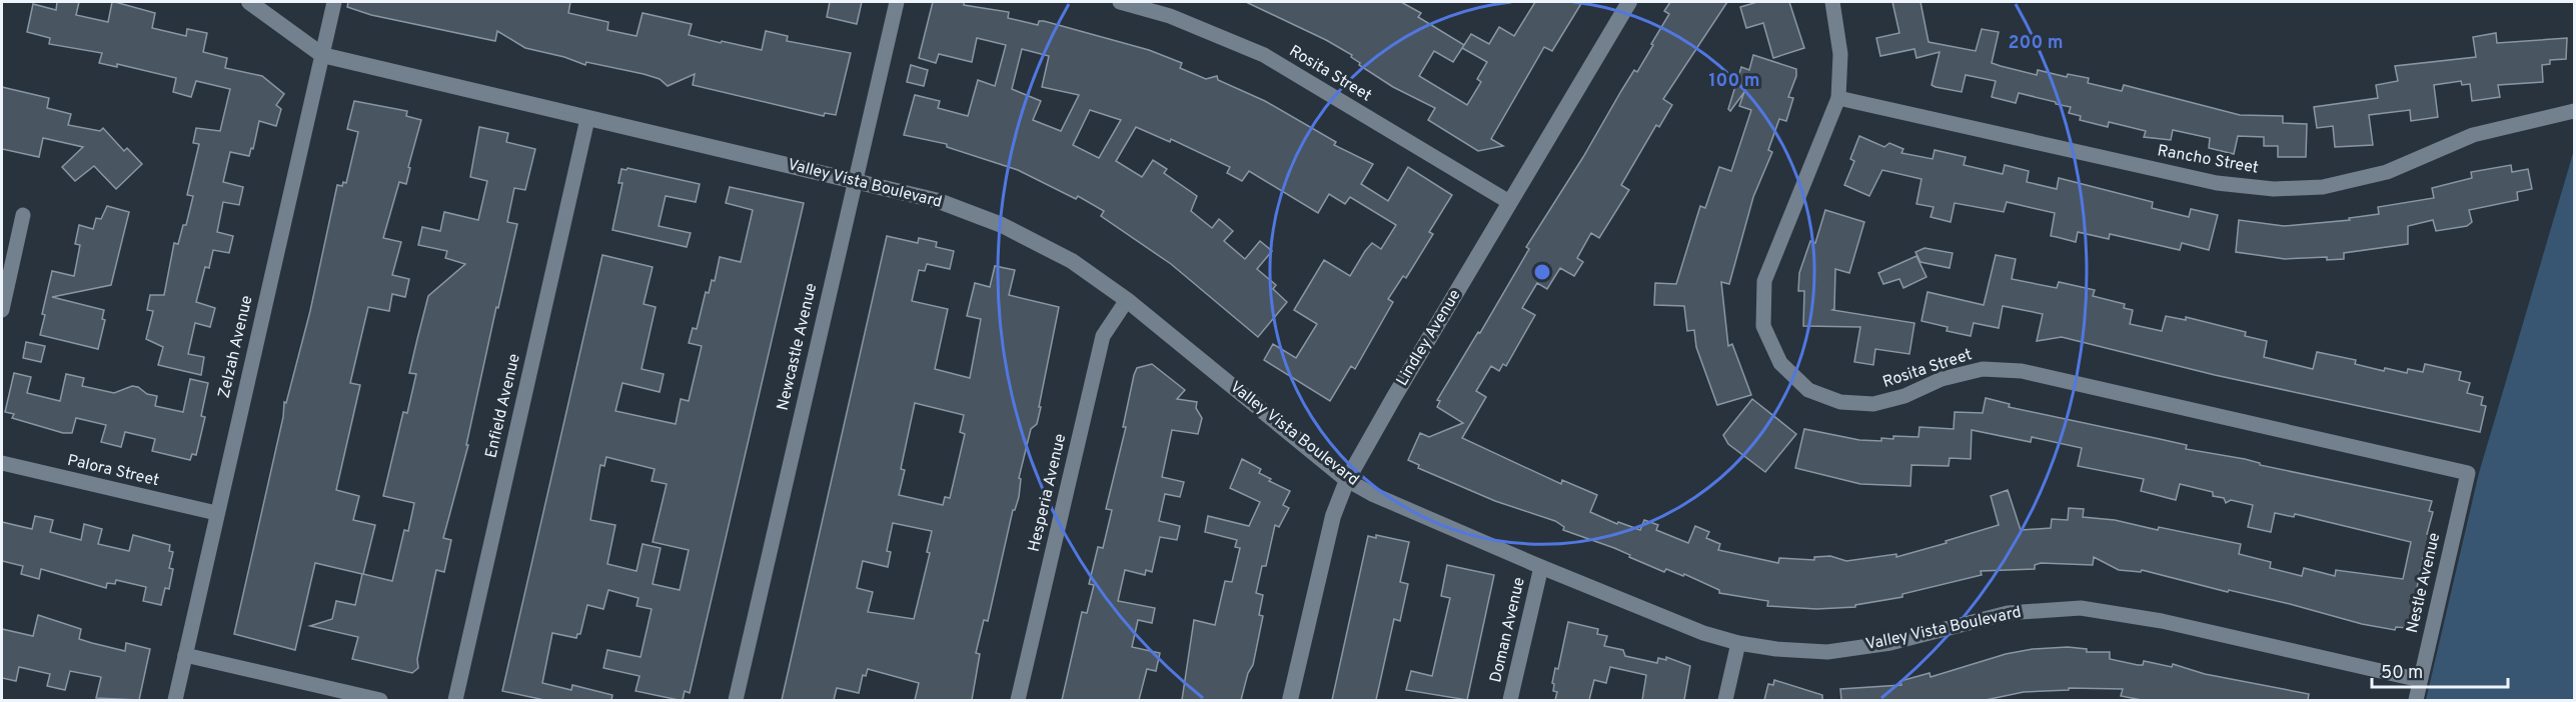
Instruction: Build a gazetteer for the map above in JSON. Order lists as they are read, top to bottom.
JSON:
{
  "streets": {
    "street": [
      "Rosita Street",
      "Rancho Street",
      "Valley Vista Boulevard",
      "Lindley Avenue",
      "Zelzah Avenue",
      "Newcastle Avenue",
      "Enfield Avenue",
      "Palora Street",
      "Hesperia Avenue",
      "Nestle Avenue",
      "Doman Avenue"
    ]
  },
  "crossings": [
    ["Rosita Street", "Rancho Street"],
    ["Rosita Street", "Lindley Avenue"],
    ["Rosita Street", "Nestle Avenue"],
    ["Valley Vista Boulevard", "Lindley Avenue"],
    ["Valley Vista Boulevard", "Zelzah Avenue"],
    ["Valley Vista Boulevard", "Newcastle Avenue"],
    ["Valley Vista Boulevard", "Enfield Avenue"],
    ["Valley Vista Boulevard", "Hesperia Avenue"],
    ["Valley Vista Boulevard", "Nestle Avenue"],
    ["Valley Vista Boulevard", "Doman Avenue"],
    ["Zelzah Avenue", "Palora Street"]
  ],
  "scale_bar": "50 m",
  "rings": ["200 m", "100 m"]
}
